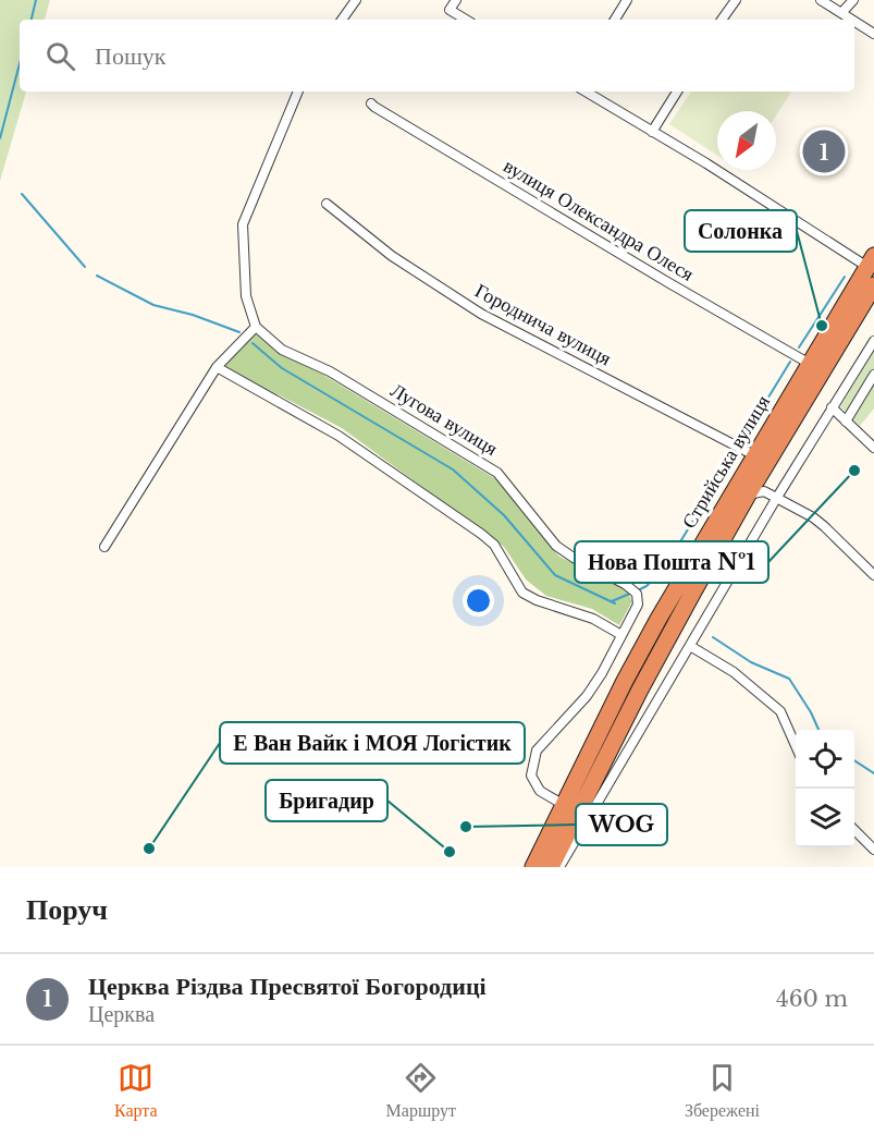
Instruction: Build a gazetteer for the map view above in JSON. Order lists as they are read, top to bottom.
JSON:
{
  "streets": {
    "highway": ["Стрийська вулиця"],
    "street": ["вулиця Олександра Олеся", "Городнича вулиця", "Лугова вулиця"]
  },
  "crossings": [
    ["вулиця Олександра Олеся", "Стрийська вулиця"],
    ["Городнича вулиця", "Стрийська вулиця"],
    ["Лугова вулиця", "Стрийська вулиця"]
  ],
  "places": [
    "Солонка",
    "Нова Пошта №1",
    "WOG",
    "Е Ван Вайк і МОЯ Логістик",
    "Бригадир"
  ],
  "north": "bottom left",
  "page": {
    "search": "Пошук",
    "pins": "1",
    "heading": "Поруч",
    "list": [
      {
        "mark": "1",
        "name": "Церква Різдва Пресвятої Богородиці",
        "note": "Церква",
        "value": "460 m"
      }
    ],
    "nav": ["Карта", "Маршрут", "Збережені"]
  }
}
